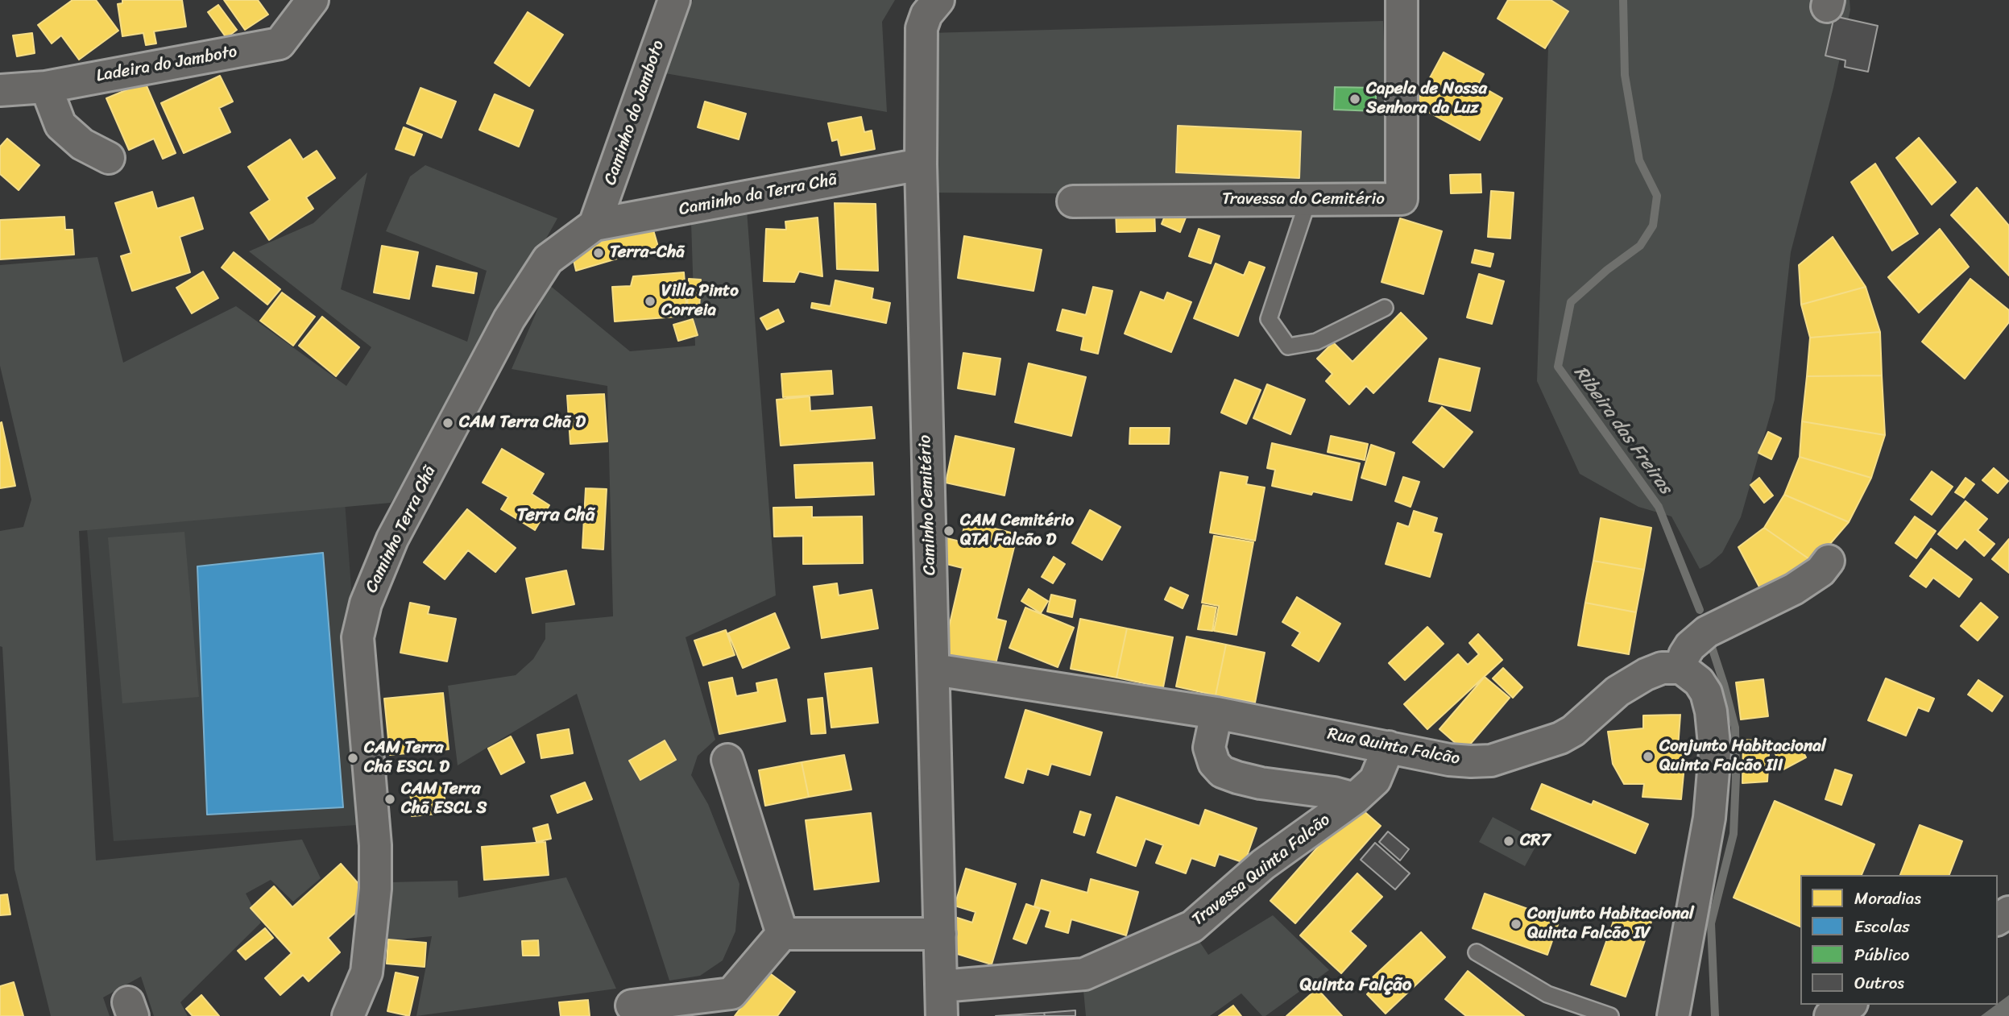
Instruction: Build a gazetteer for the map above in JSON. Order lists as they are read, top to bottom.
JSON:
{
  "streets": {
    "street": [
      "Ladeira do Jamboto",
      "Caminho do Jamboto",
      "Caminho da Terra Chã",
      "Travessa do Cemitério",
      "Caminho Cemitério",
      "Caminho Terra Chã",
      "Rua Quinta Falcão",
      "Travessa Quinta Falcão"
    ]
  },
  "crossings": [
    ["Caminho do Jamboto", "Caminho da Terra Chã"],
    ["Caminho do Jamboto", "Caminho Terra Chã"],
    ["Caminho da Terra Chã", "Caminho Cemitério"],
    ["Caminho da Terra Chã", "Caminho Terra Chã"],
    ["Caminho Cemitério", "Rua Quinta Falcão"],
    ["Caminho Cemitério", "Travessa Quinta Falcão"],
    ["Rua Quinta Falcão", "Travessa Quinta Falcão"]
  ],
  "districts": ["Terra Chã", "Quinta Falção"],
  "water": ["Ribeira das Freiras"],
  "places": [
    "Capela de Nossa Senhora da Luz",
    "Terra-Chã",
    "Villa Pinto Correia",
    "CAM Terra Chã D",
    "CAM Cemitério QTA Falcão D",
    "Conjunto Habitacional Quinta Falcão III",
    "CAM Terra Chã ESCL D",
    "CAM Terra Chã ESCL S",
    "CR7",
    "Conjunto Habitacional Quinta Falcão IV"
  ],
  "legend": [
    "Moradias",
    "Escolas",
    "Público",
    "Outros"
  ]
}
